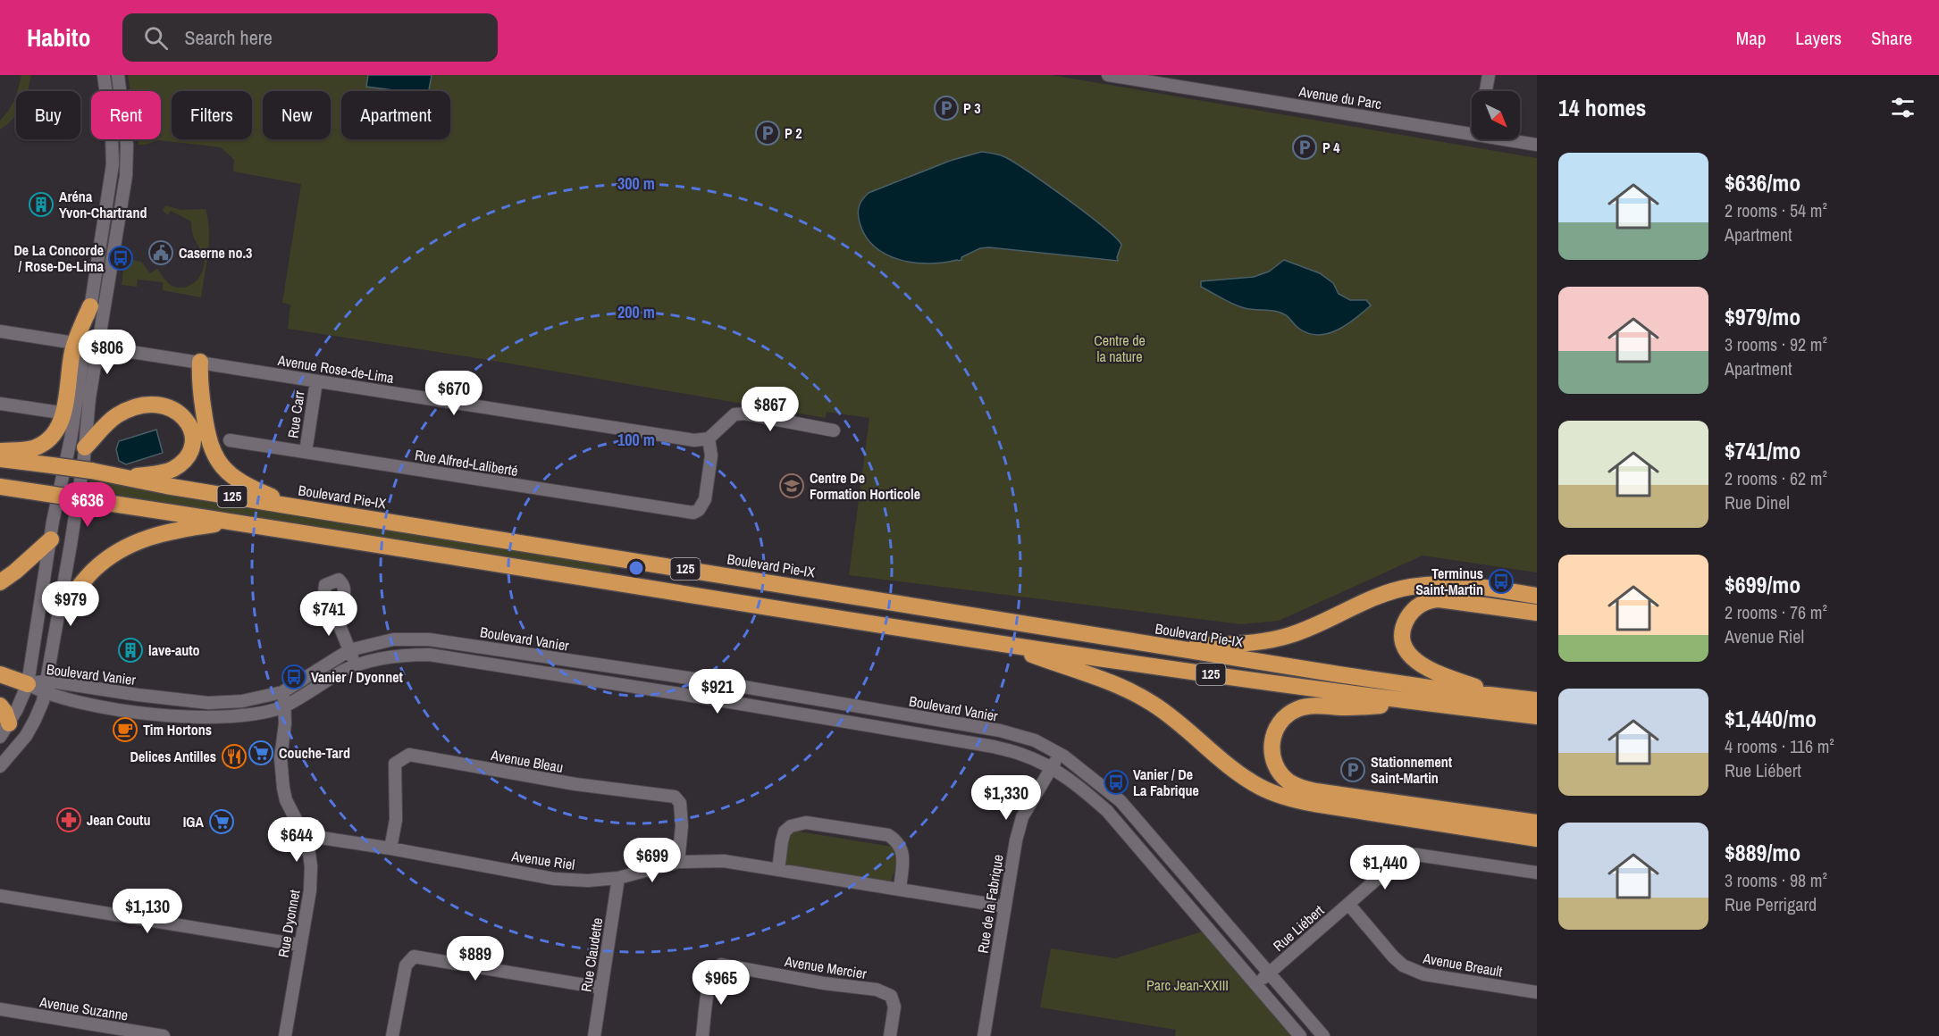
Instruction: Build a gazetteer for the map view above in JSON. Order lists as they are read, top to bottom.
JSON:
{
  "streets": {
    "highway": ["125", "Boulevard Pie-IX"],
    "street": [
      "Avenue du Parc",
      "Avenue Rose-de-Lima",
      "Rue Carr",
      "Rue Alfred-Laliberté",
      "Boulevard Vanier",
      "Avenue Bleau",
      "Avenue Riel",
      "Rue de la Fabrique",
      "Rue Dyonnet",
      "Rue Liébert",
      "Rue Claudette",
      "Avenue Breault",
      "Avenue Mercier",
      "Avenue Suzanne"
    ]
  },
  "crossings": [
    ["Avenue Rose-de-Lima", "Rue Carr"],
    ["Avenue Rose-de-Lima", "Rue Alfred-Laliberté"],
    ["Rue Carr", "Rue Alfred-Laliberté"],
    ["Boulevard Vanier", "Rue de la Fabrique"],
    ["Boulevard Vanier", "Rue Dyonnet"],
    ["Boulevard Vanier", "Rue Liébert"],
    ["Avenue Bleau", "Avenue Riel"],
    ["Avenue Riel", "Rue de la Fabrique"],
    ["Avenue Riel", "Rue Dyonnet"],
    ["Avenue Riel", "Rue Claudette"],
    ["Rue Liébert", "Avenue Breault"]
  ],
  "parks": ["Centre de la nature", "Parc Jean-XXIII"],
  "places": {
    "parking": [
      "P 3",
      "P 2",
      "P 4",
      "Stationnement Saint-Martin"
    ],
    "building": ["Aréna Yvon-Chartrand", "lave-auto"],
    "public building": ["Caserne no.3"],
    "bus stop": [
      "De La Concorde / Rose-De-Lima",
      "Terminus Saint-Martin",
      "Vanier / Dyonnet",
      "Vanier / De La Fabrique"
    ],
    "school or university": ["Centre De Formation Horticole"],
    "cafe": ["Tim Hortons"],
    "supermarket": ["Couche-Tard", "IGA"],
    "restaurant": ["Delices Antilles"],
    "pharmacy": ["Jean Coutu"]
  },
  "north": "bottom right",
  "page": {
    "header": "Habito",
    "search": "Search here",
    "nav": ["Map", "Layers", "Share"],
    "heading": "14 homes",
    "chip": [
      "Buy",
      "Rent",
      "Filters",
      "New",
      "Apartment"
    ],
    "list": [
      {
        "name": "$636/mo",
        "note": "2 rooms · 54 m² · Apartment"
      },
      {
        "name": "$979/mo",
        "note": "3 rooms · 92 m² · Apartment"
      },
      {
        "name": "$741/mo",
        "note": "2 rooms · 62 m² · Rue Dinel"
      },
      {
        "name": "$699/mo",
        "note": "2 rooms · 76 m² · Avenue Riel"
      },
      {
        "name": "$1,440/mo",
        "note": "4 rooms · 116 m² · Rue Liébert"
      },
      {
        "name": "$889/mo",
        "note": "3 rooms · 98 m² · Rue Perrigard"
      }
    ],
    "price": [
      "$806",
      "$670",
      "$867",
      "$636",
      "$979",
      "$741",
      "$921",
      "$1,330",
      "$644",
      "$699",
      "$1,440",
      "$1,130",
      "$889",
      "$965"
    ]
  },
  "rings": ["300 m", "200 m", "100 m"]
}
